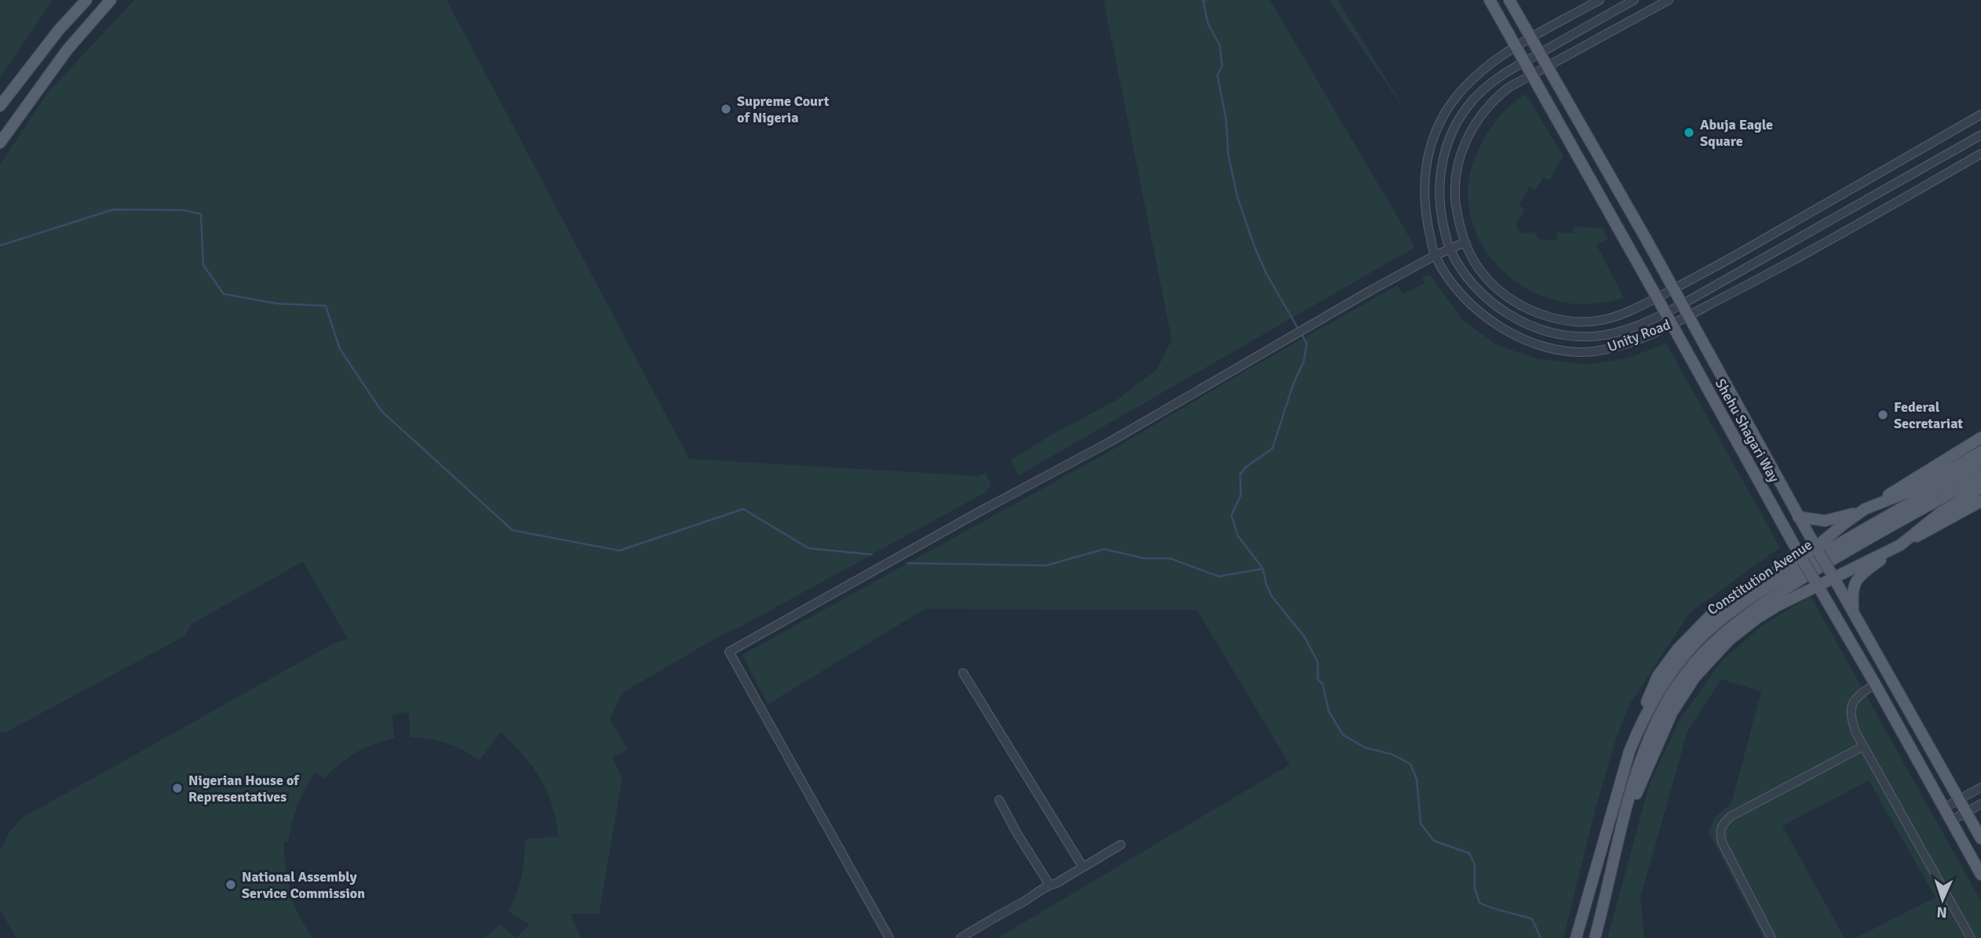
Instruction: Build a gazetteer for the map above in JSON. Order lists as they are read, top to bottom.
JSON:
{
  "streets": {
    "main road": ["Shehu Shagari Way", "Constitution Avenue"],
    "street": ["Unity Road"]
  },
  "crossings": [
    ["Unity Road", "Shehu Shagari Way"],
    ["Shehu Shagari Way", "Constitution Avenue"]
  ],
  "places": [
    "Supreme Court of Nigeria",
    "Abuja Eagle Square",
    "Federal Secretariat",
    "Nigerian House of Representatives",
    "National Assembly Service Commission"
  ],
  "north": "bottom"
}
